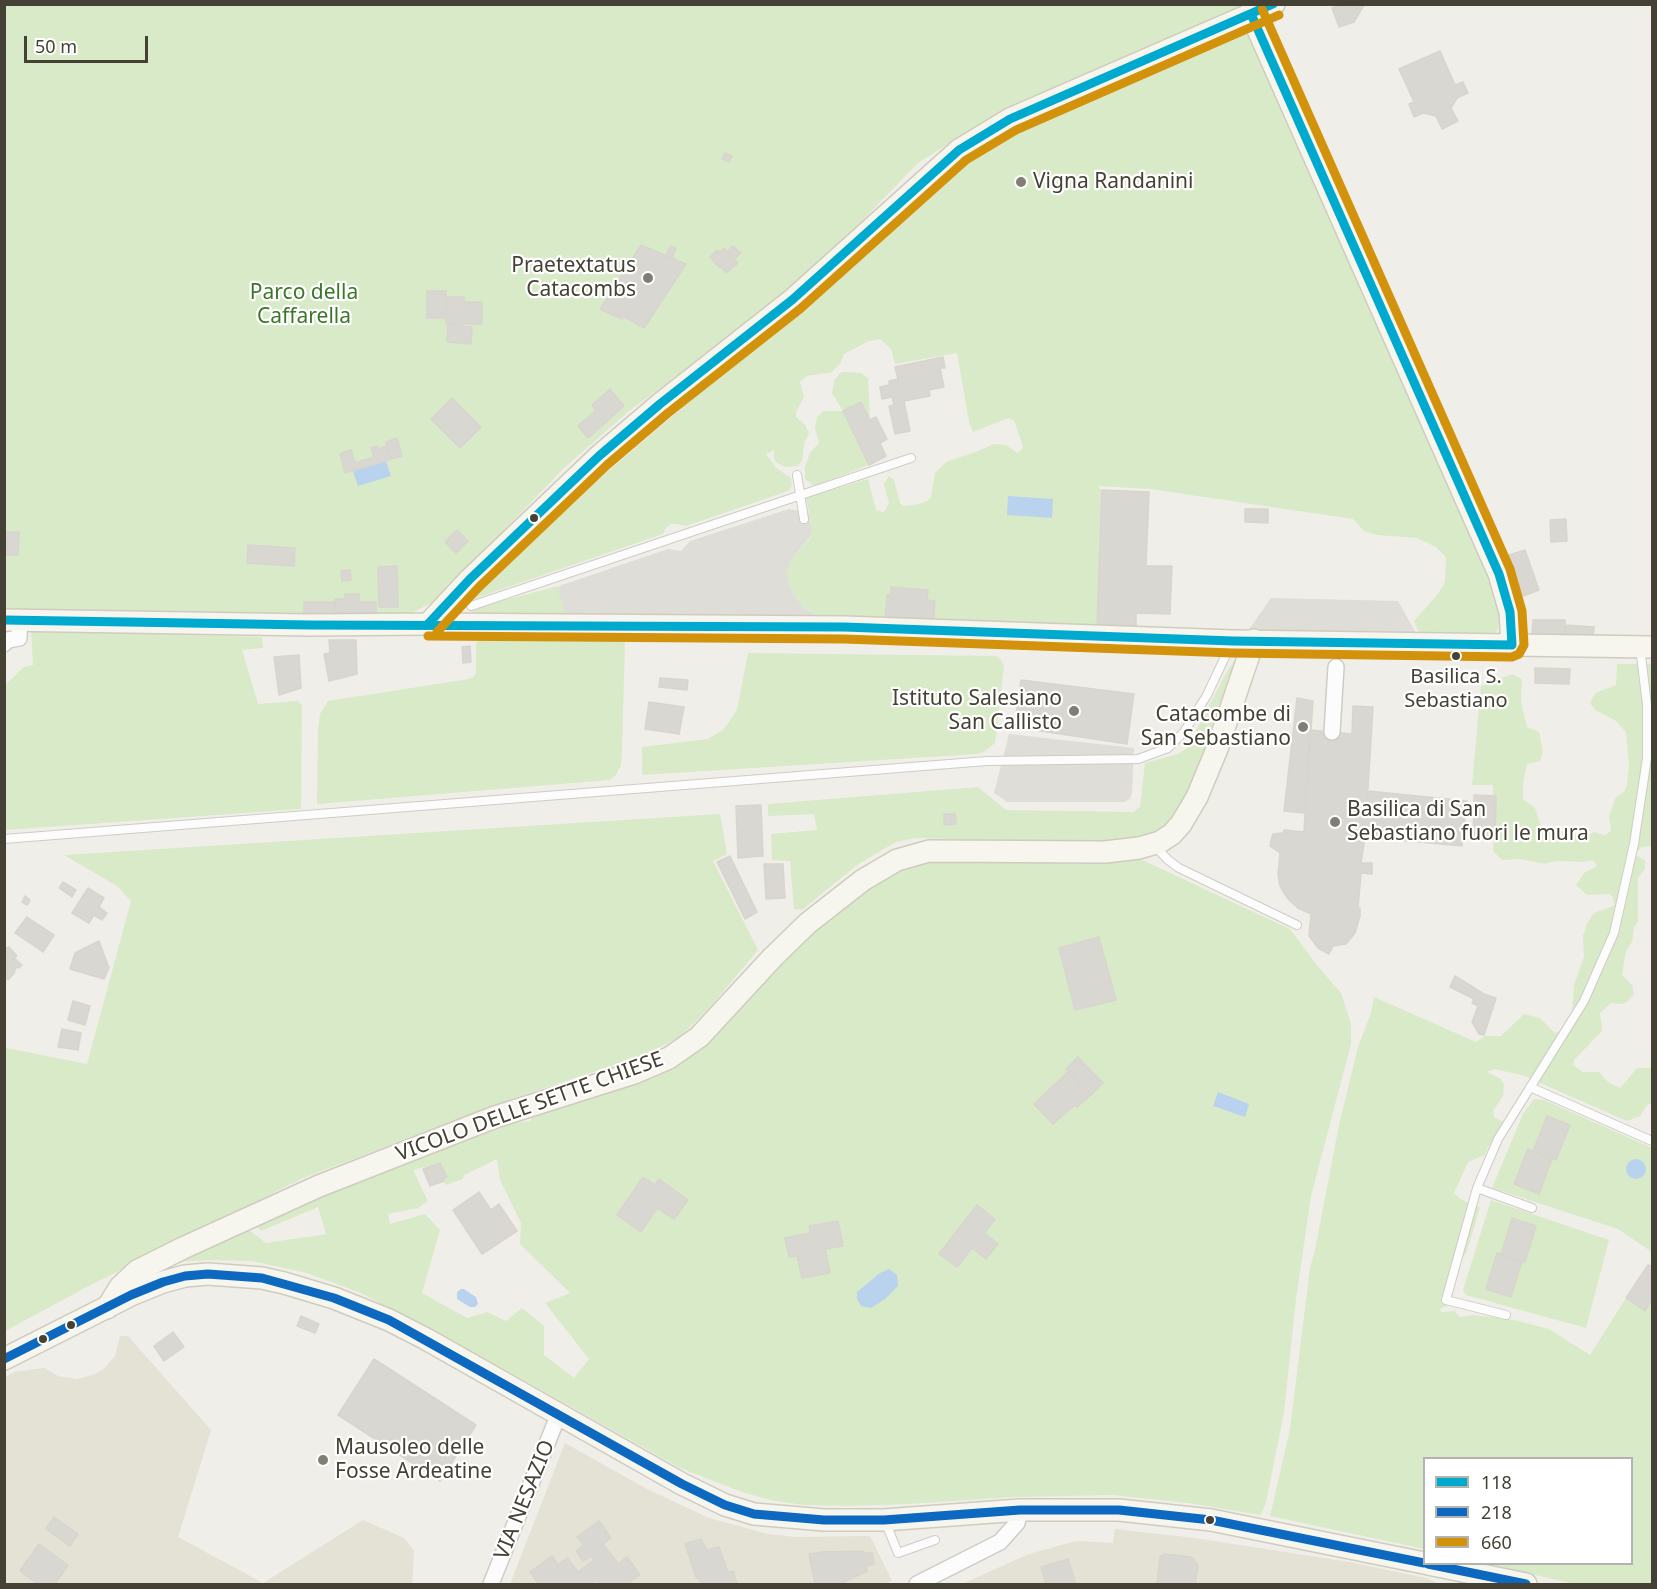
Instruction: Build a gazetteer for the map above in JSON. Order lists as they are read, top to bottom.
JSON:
{
  "streets": {
    "main road": ["VICOLO DELLE SETTE CHIESE"],
    "street": ["VIA NESAZIO"]
  },
  "parks": ["Parco della Caffarella"],
  "places": [
    "Vigna Randanini",
    "Praetextatus Catacombs",
    "Basilica S. Sebastiano",
    "Istituto Salesiano San Callisto",
    "Catacombe di San Sebastiano",
    "Basilica di San Sebastiano fuori le mura",
    "Mausoleo delle Fosse Ardeatine"
  ],
  "lines": ["transit line 118", "transit line 660", "transit line 218"],
  "legend": ["118", "218", "660"],
  "scale_bar": "50 m"
}
